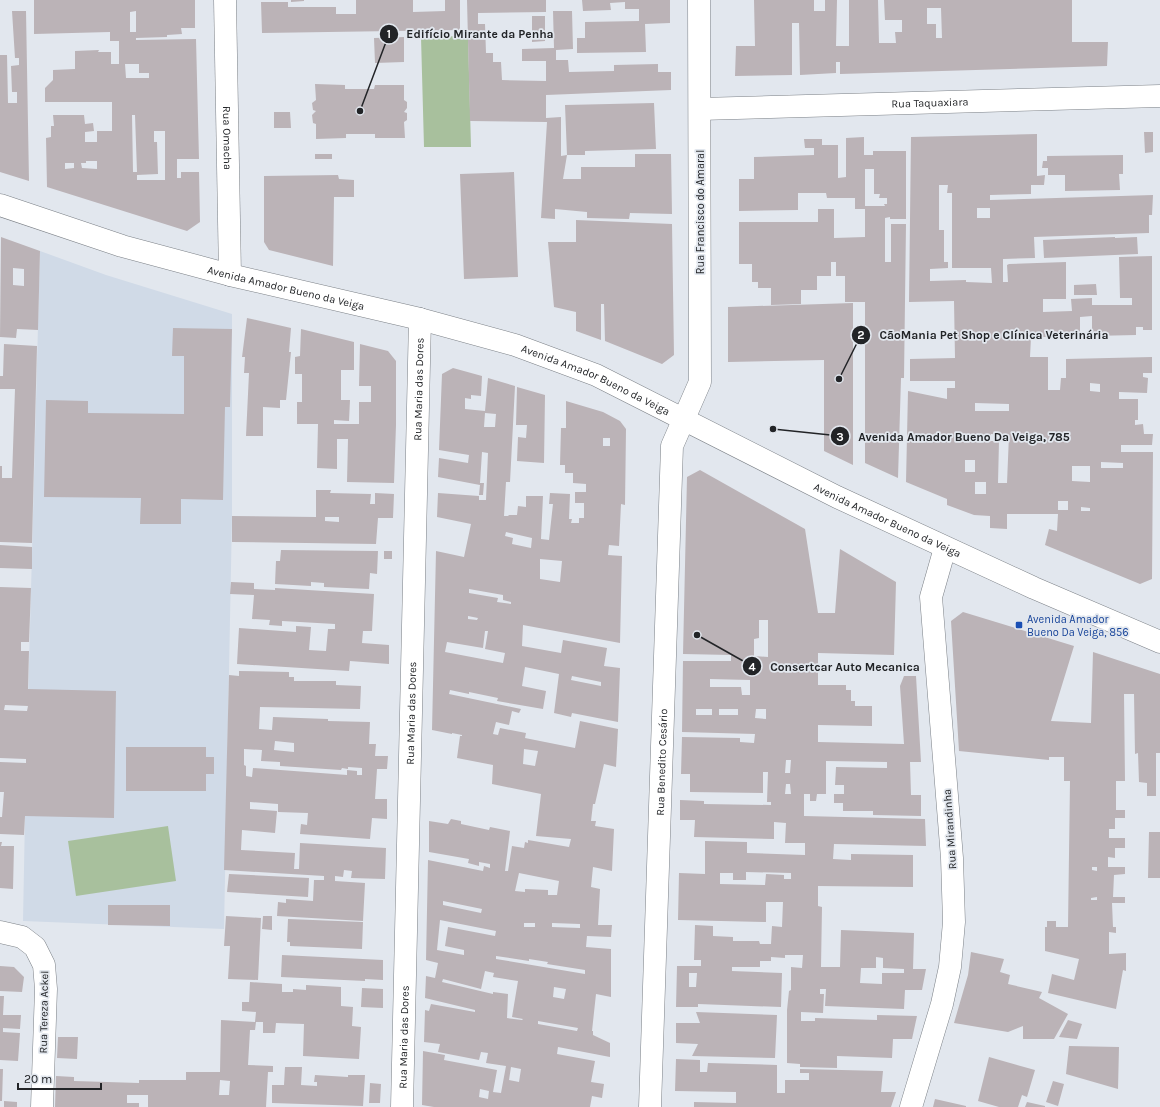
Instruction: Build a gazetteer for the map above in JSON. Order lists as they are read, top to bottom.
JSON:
{
  "streets": {
    "street": [
      "Rua Taquaxiara",
      "Rua Omacha",
      "Rua Francisco do Amaral",
      "Avenida Amador Bueno da Veiga",
      "Rua Maria das Dores",
      "Rua Benedito Cesário",
      "Rua Mirandinha",
      "Rua Tereza Ackel"
    ]
  },
  "crossings": [
    ["Rua Taquaxiara", "Rua Francisco do Amaral"],
    ["Rua Omacha", "Avenida Amador Bueno da Veiga"],
    ["Rua Francisco do Amaral", "Avenida Amador Bueno da Veiga"],
    ["Rua Francisco do Amaral", "Rua Benedito Cesário"],
    ["Avenida Amador Bueno da Veiga", "Rua Maria das Dores"],
    ["Avenida Amador Bueno da Veiga", "Rua Benedito Cesário"],
    ["Avenida Amador Bueno da Veiga", "Rua Mirandinha"]
  ],
  "places": {
    "other": [
      "Edifício Mirante da Penha",
      "CãoMania Pet Shop e Clínica Veterinária",
      "Avenida Amador Bueno Da Veiga, 785",
      "Consertcar Auto Mecanica"
    ],
    "transit": ["Avenida Amador Bueno Da Veiga, 856"]
  },
  "scale_bar": "20 m"
}
